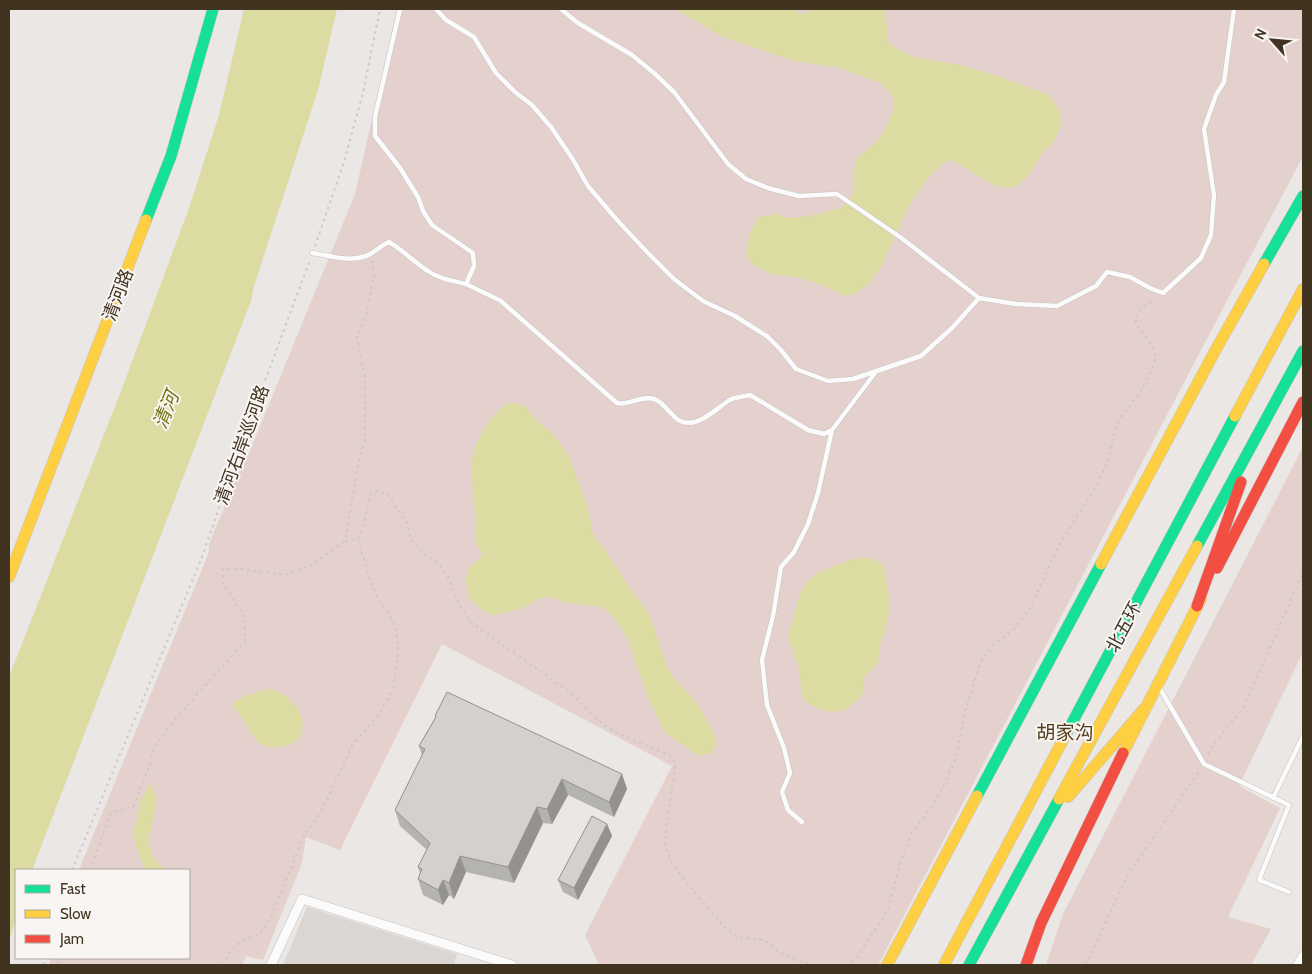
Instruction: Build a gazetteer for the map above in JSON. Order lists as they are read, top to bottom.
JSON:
{
  "streets": {
    "main road": ["清河路", "北五环"],
    "path": ["清河右岸巡河路"]
  },
  "districts": ["胡家沟"],
  "water": ["清河"],
  "legend": ["Fast", "Slow", "Jam"],
  "north": "top left"
}
